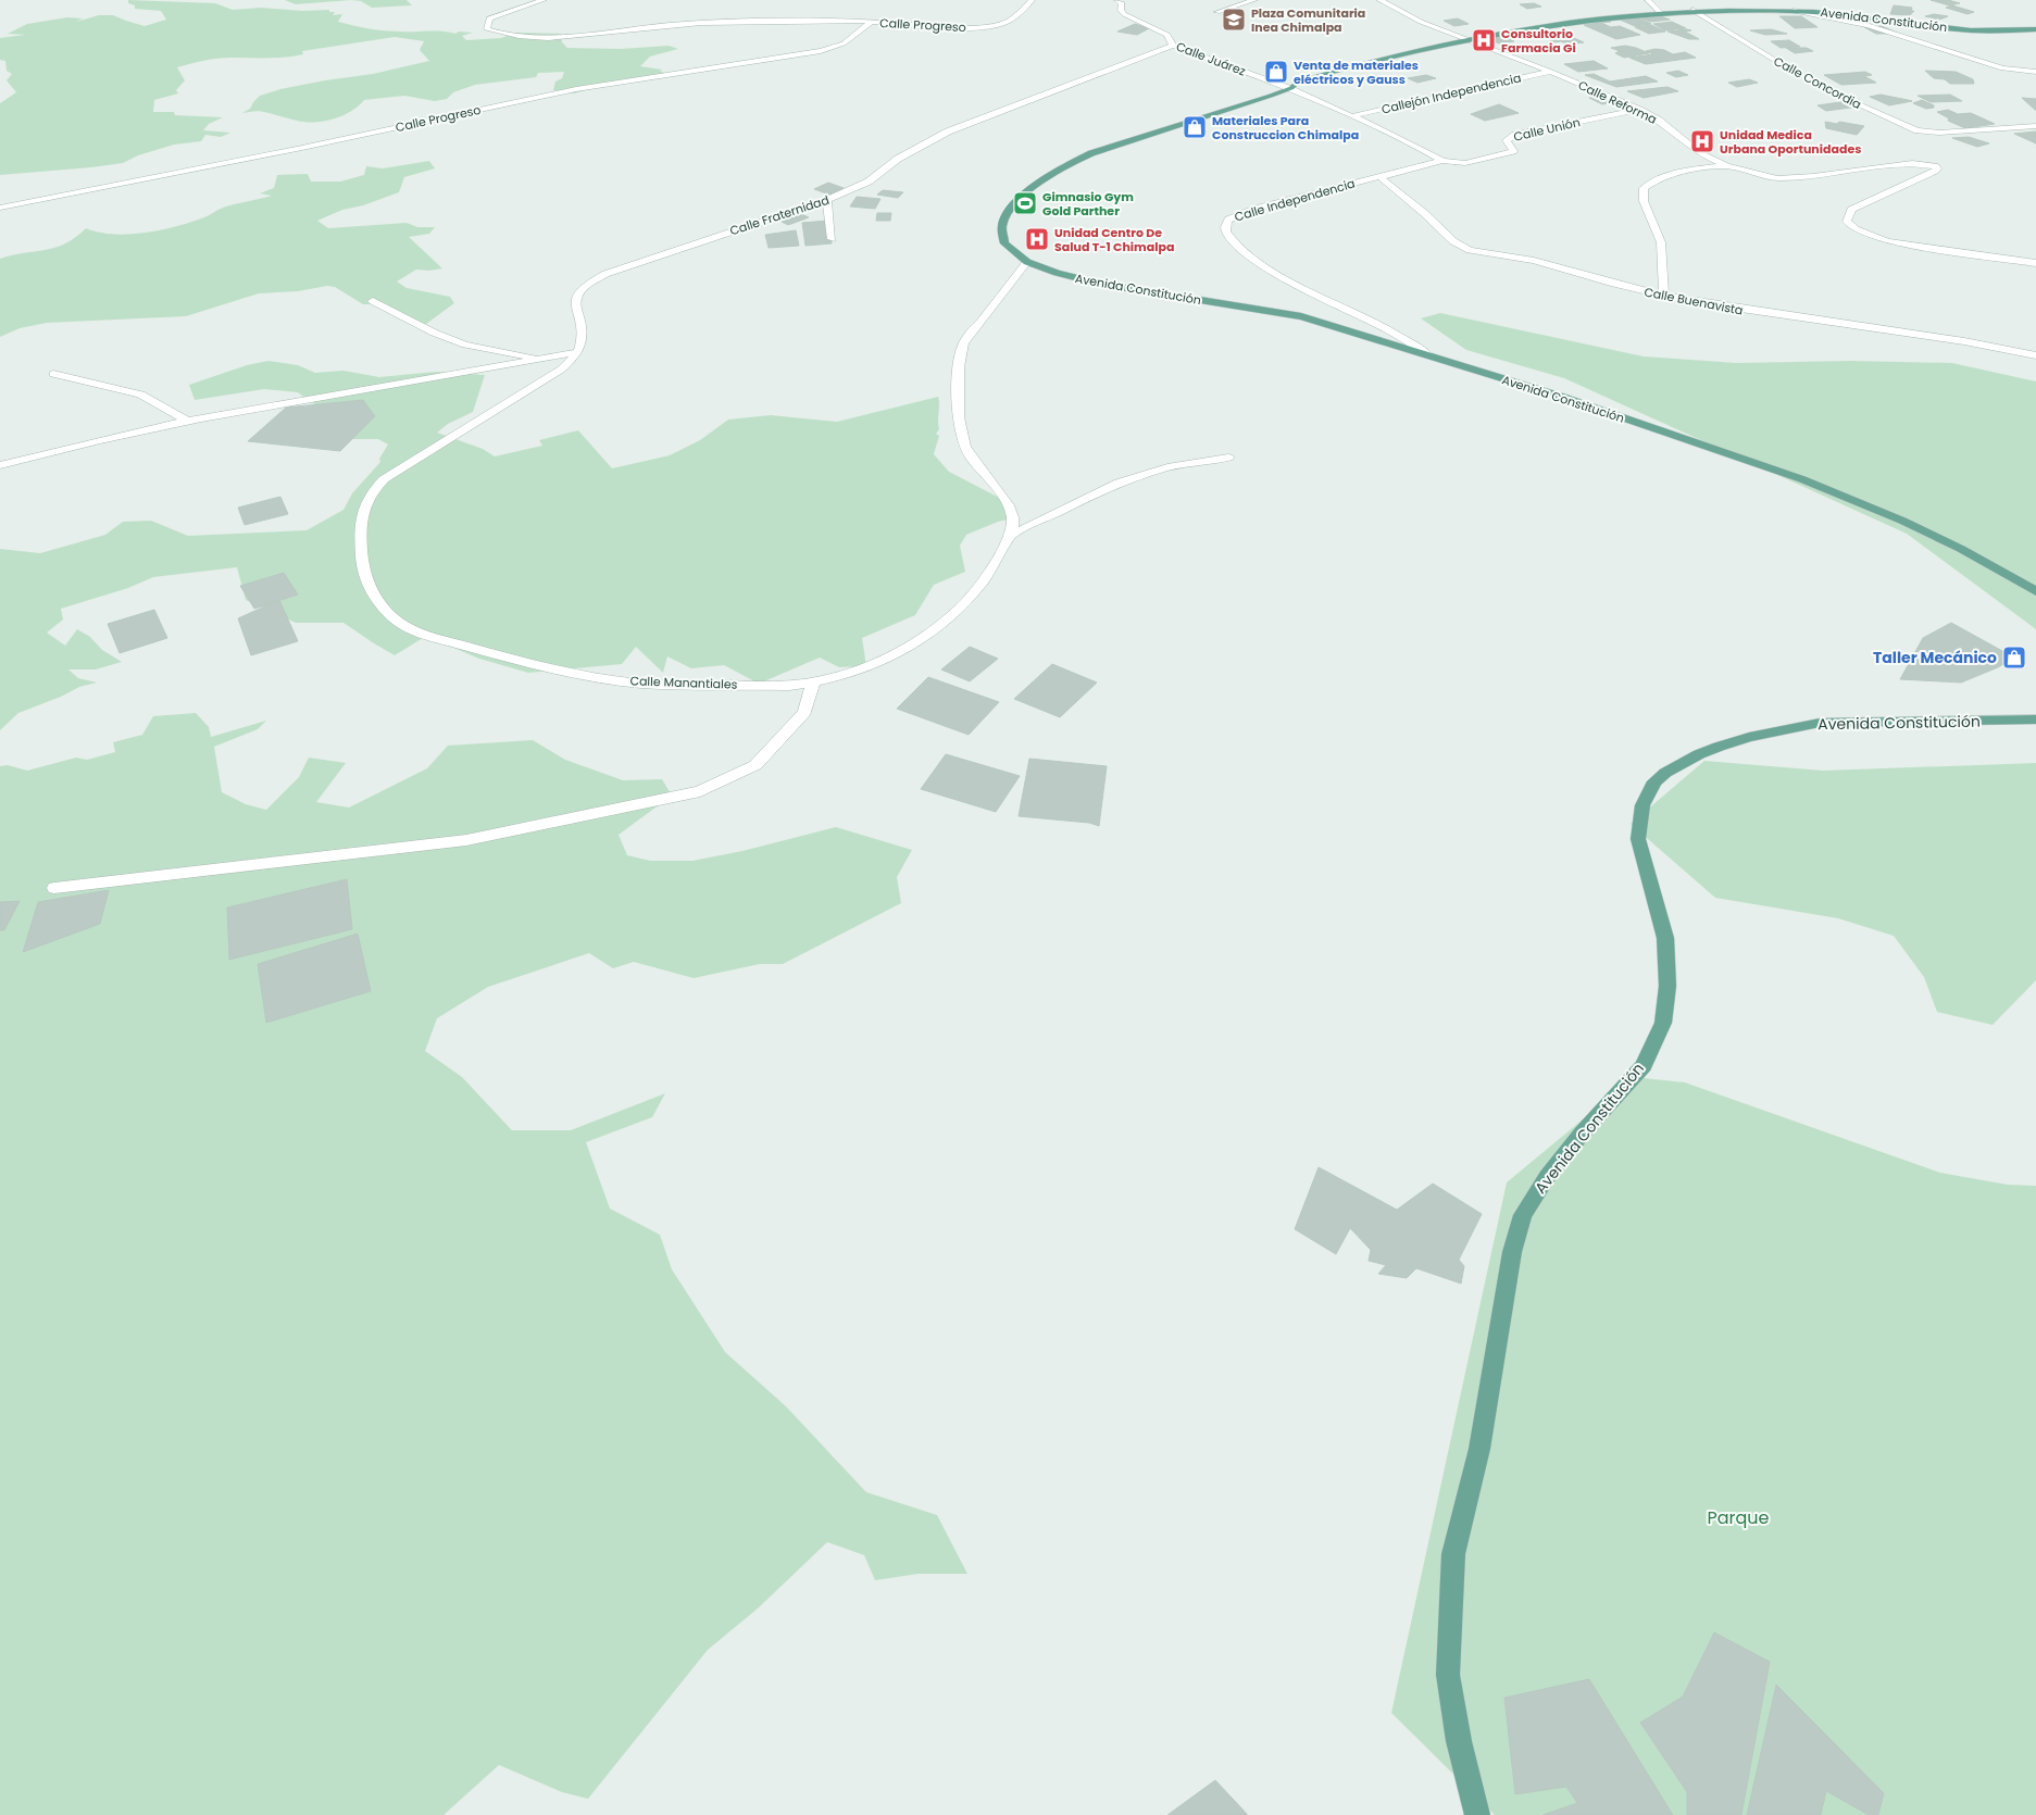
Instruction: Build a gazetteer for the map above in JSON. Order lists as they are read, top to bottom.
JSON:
{
  "streets": {
    "main road": ["Avenida Constitución"],
    "street": [
      "Calle Progreso",
      "Calle Juárez",
      "Calle Concordia",
      "Callejón Independencia",
      "Calle Reforma",
      "Calle Unión",
      "Calle Independencia",
      "Calle Fraternidad",
      "Calle Buenavista",
      "Calle Manantiales"
    ]
  },
  "crossings": [
    ["Avenida Constitución", "Calle Juárez"],
    ["Avenida Constitución", "Calle Concordia"],
    ["Avenida Constitución", "Calle Reforma"],
    ["Avenida Constitución", "Calle Independencia"],
    ["Calle Juárez", "Calle Fraternidad"],
    ["Callejón Independencia", "Calle Reforma"],
    ["Calle Reforma", "Calle Unión"],
    ["Calle Unión", "Calle Independencia"],
    ["Calle Independencia", "Calle Buenavista"],
    ["Calle Fraternidad", "Calle Manantiales"]
  ],
  "parks": ["Parque"],
  "places": {
    "school or university": ["Plaza Comunitaria Inea Chimalpa"],
    "hospital": ["Consultorio Farmacia Gi", "Unidad Medica Urbana Oportunidades", "Unidad Centro De Salud T-1 Chimalpa"],
    "shop": ["Venta de materiales eléctricos y Gauss", "Materiales Para Construccion Chimalpa", "Taller Mecánico"],
    "sports": ["Gimnasio Gym Gold Parther"]
  }
}
